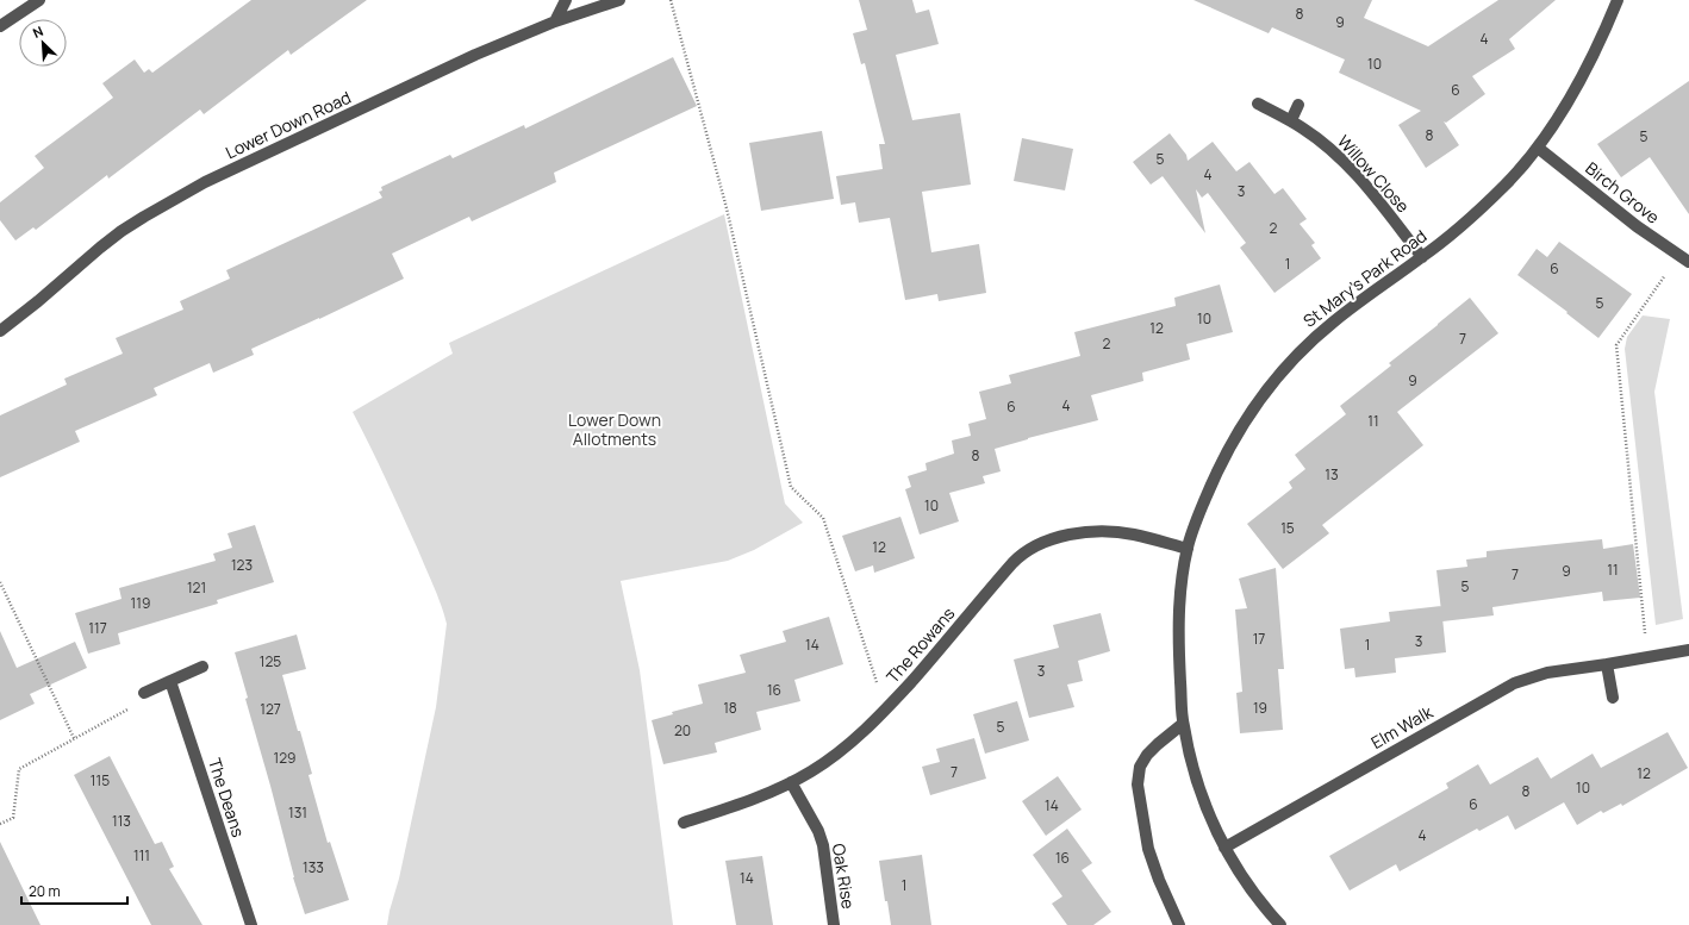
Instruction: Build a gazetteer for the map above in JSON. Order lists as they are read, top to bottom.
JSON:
{
  "streets": {
    "street": [
      "Lower Down Road",
      "Willow Close",
      "Birch Grove",
      "St Mary's Park Road",
      "The Rowans",
      "Elm Walk",
      "The Deans",
      "Oak Rise"
    ]
  },
  "crossings": [
    ["Willow Close", "St Mary's Park Road"],
    ["Birch Grove", "St Mary's Park Road"],
    ["St Mary's Park Road", "The Rowans"],
    ["St Mary's Park Road", "Elm Walk"],
    ["The Rowans", "Oak Rise"]
  ],
  "parks": ["Lower Down Allotments"],
  "house_numbers": [
    "8",
    "9",
    "4",
    "10",
    "6",
    "8",
    "5",
    "5",
    "4",
    "3",
    "2",
    "1",
    "6",
    "5",
    "10",
    "12",
    "7",
    "2",
    "9",
    "4",
    "6",
    "11",
    "8",
    "13",
    "10",
    "15",
    "12",
    "123",
    "11",
    "9",
    "7",
    "5",
    "121",
    "119",
    "117",
    "17",
    "3",
    "14",
    "1",
    "125",
    "3",
    "16",
    "18",
    "19",
    "127",
    "5",
    "20",
    "129",
    "7",
    "12",
    "115",
    "10",
    "8",
    "6",
    "14",
    "131",
    "113",
    "4",
    "111",
    "16",
    "133",
    "14",
    "1"
  ],
  "scale_bar": "20 m",
  "north": "top left"
}
